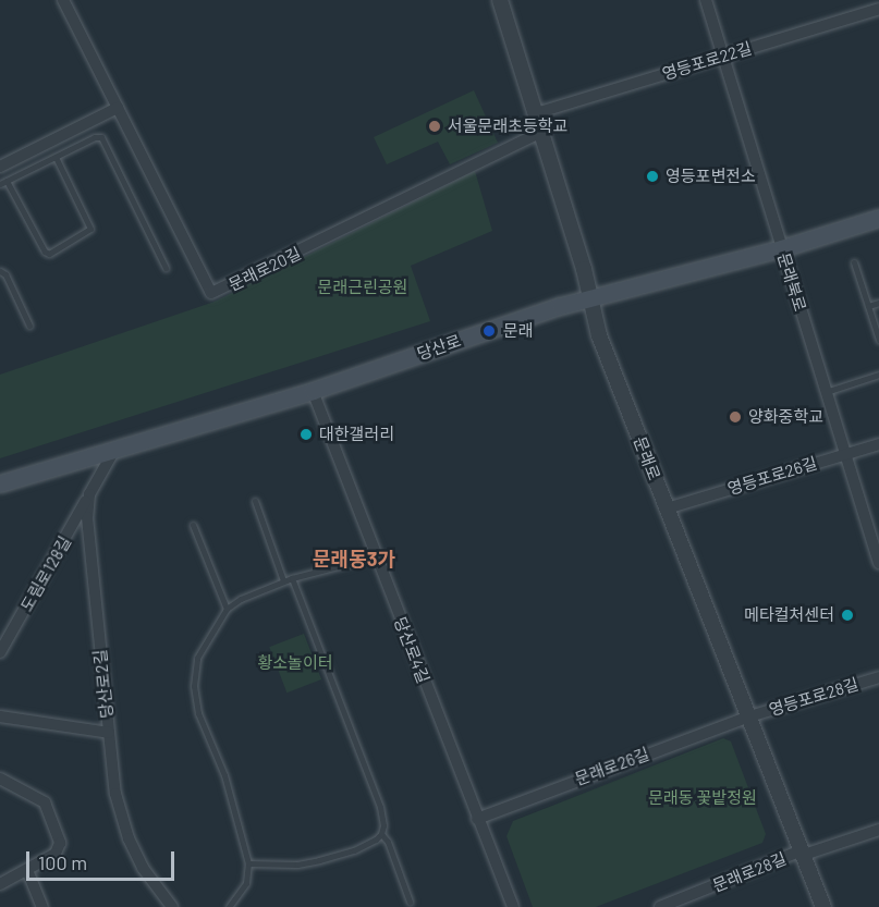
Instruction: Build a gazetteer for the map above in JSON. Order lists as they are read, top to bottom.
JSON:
{
  "streets": {
    "main road": ["당산로"],
    "street": [
      "영등포로22길",
      "문래로20길",
      "문래북로",
      "문래로",
      "영등포로26길",
      "도림로128길",
      "당산로4길",
      "당산로2길",
      "영등포로28길",
      "문래로26길",
      "문래로28길"
    ]
  },
  "crossings": [
    ["영등포로22길", "문래북로"],
    ["영등포로22길", "문래로"],
    ["문래로20길", "문래로"],
    ["문래북로", "당산로"],
    ["문래북로", "영등포로26길"],
    ["당산로", "문래로"],
    ["당산로", "당산로4길"],
    ["당산로", "당산로2길"],
    ["문래로", "영등포로26길"],
    ["문래로", "영등포로28길"],
    ["문래로", "문래로26길"],
    ["문래로", "문래로28길"],
    ["도림로128길", "당산로2길"],
    ["당산로4길", "문래로26길"],
    ["영등포로28길", "문래로26길"]
  ],
  "districts": ["문래동3가"],
  "parks": ["문래근린공원", "황소놀이터", "문래동 꽃밭정원"],
  "places": [
    "서울문래초등학교",
    "영등포변전소",
    "문래",
    "양화중학교",
    "대한갤러리",
    "메타컬처센터"
  ],
  "scale_bar": "100 m"
}
